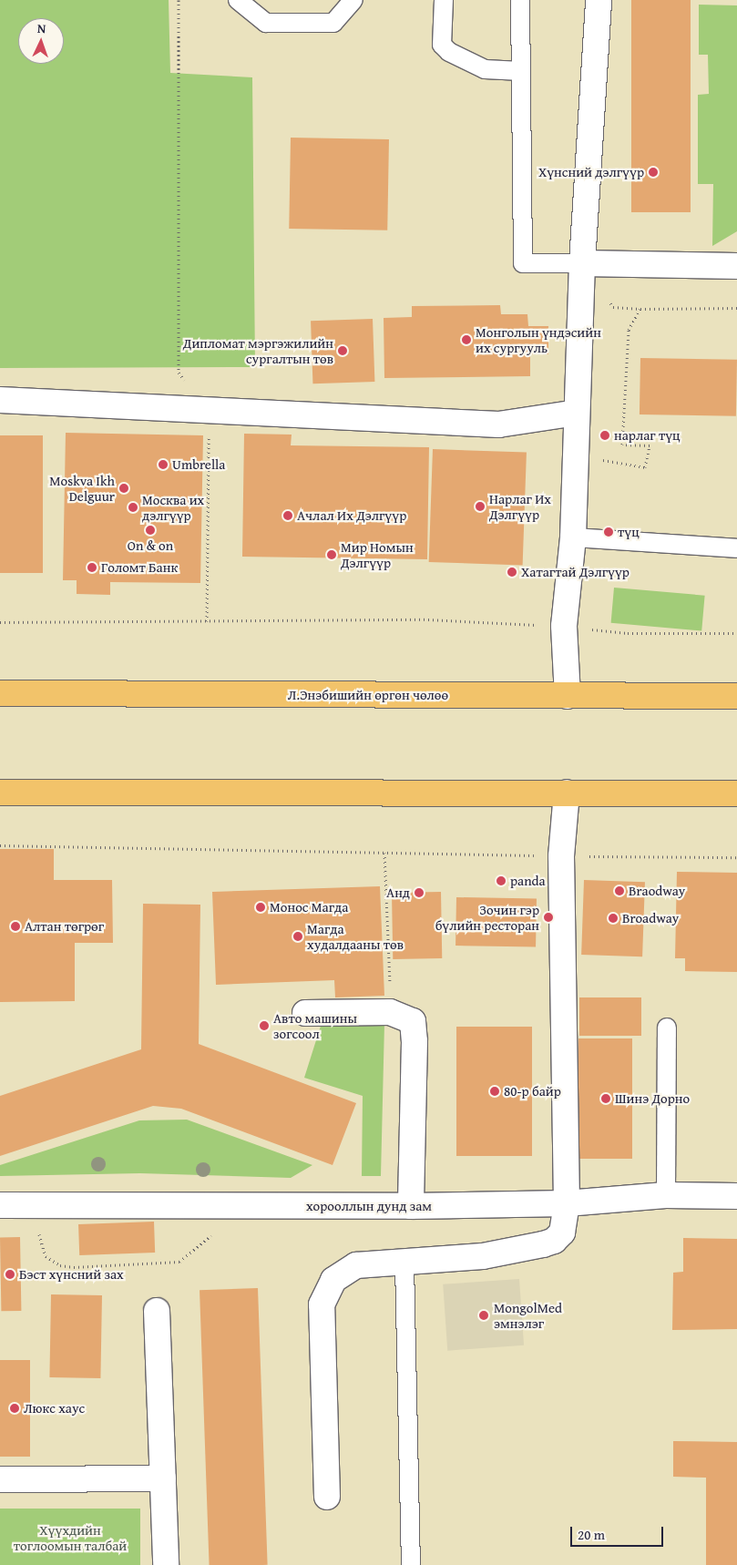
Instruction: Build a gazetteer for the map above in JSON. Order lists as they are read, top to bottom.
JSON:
{
  "streets": {
    "main road": ["Л.Энэбишийн өргөн чөлөө"],
    "street": ["хорооллын дунд зам"]
  },
  "parks": ["Хүүхдийн тоглоомын талбай"],
  "places": [
    "Хүнсний дэлгүүр",
    "Монголын үндэсийн их сургууль",
    "Дипломат мэргэжилийн сургалтын төв",
    "нарлаг түц",
    "Umbrella",
    "Moskva Ikh Delguur",
    "Нарлаг Их Дэлгүүр",
    "Москва их дэлгүүр",
    "Ачлал Их Дэлгүүр",
    "On & on",
    "түц",
    "Мир Номын Дэлгүүр",
    "Голомт Банк",
    "Хатагтай Дэлгүүр",
    "panda",
    "Braodway",
    "Анд",
    "Монос Магда",
    "Зочин гэр бүлийн ресторан",
    "Broadway",
    "Алтан төгрөг",
    "Магда худалдааны төв",
    "Авто машины зогсоол",
    "80-р байр",
    "Шинэ Дорно",
    "Бэст хүнсний зах",
    "MongolMed эмнэлэг",
    "Люкс хаус"
  ],
  "scale_bar": "20 m",
  "north": "top"
}
